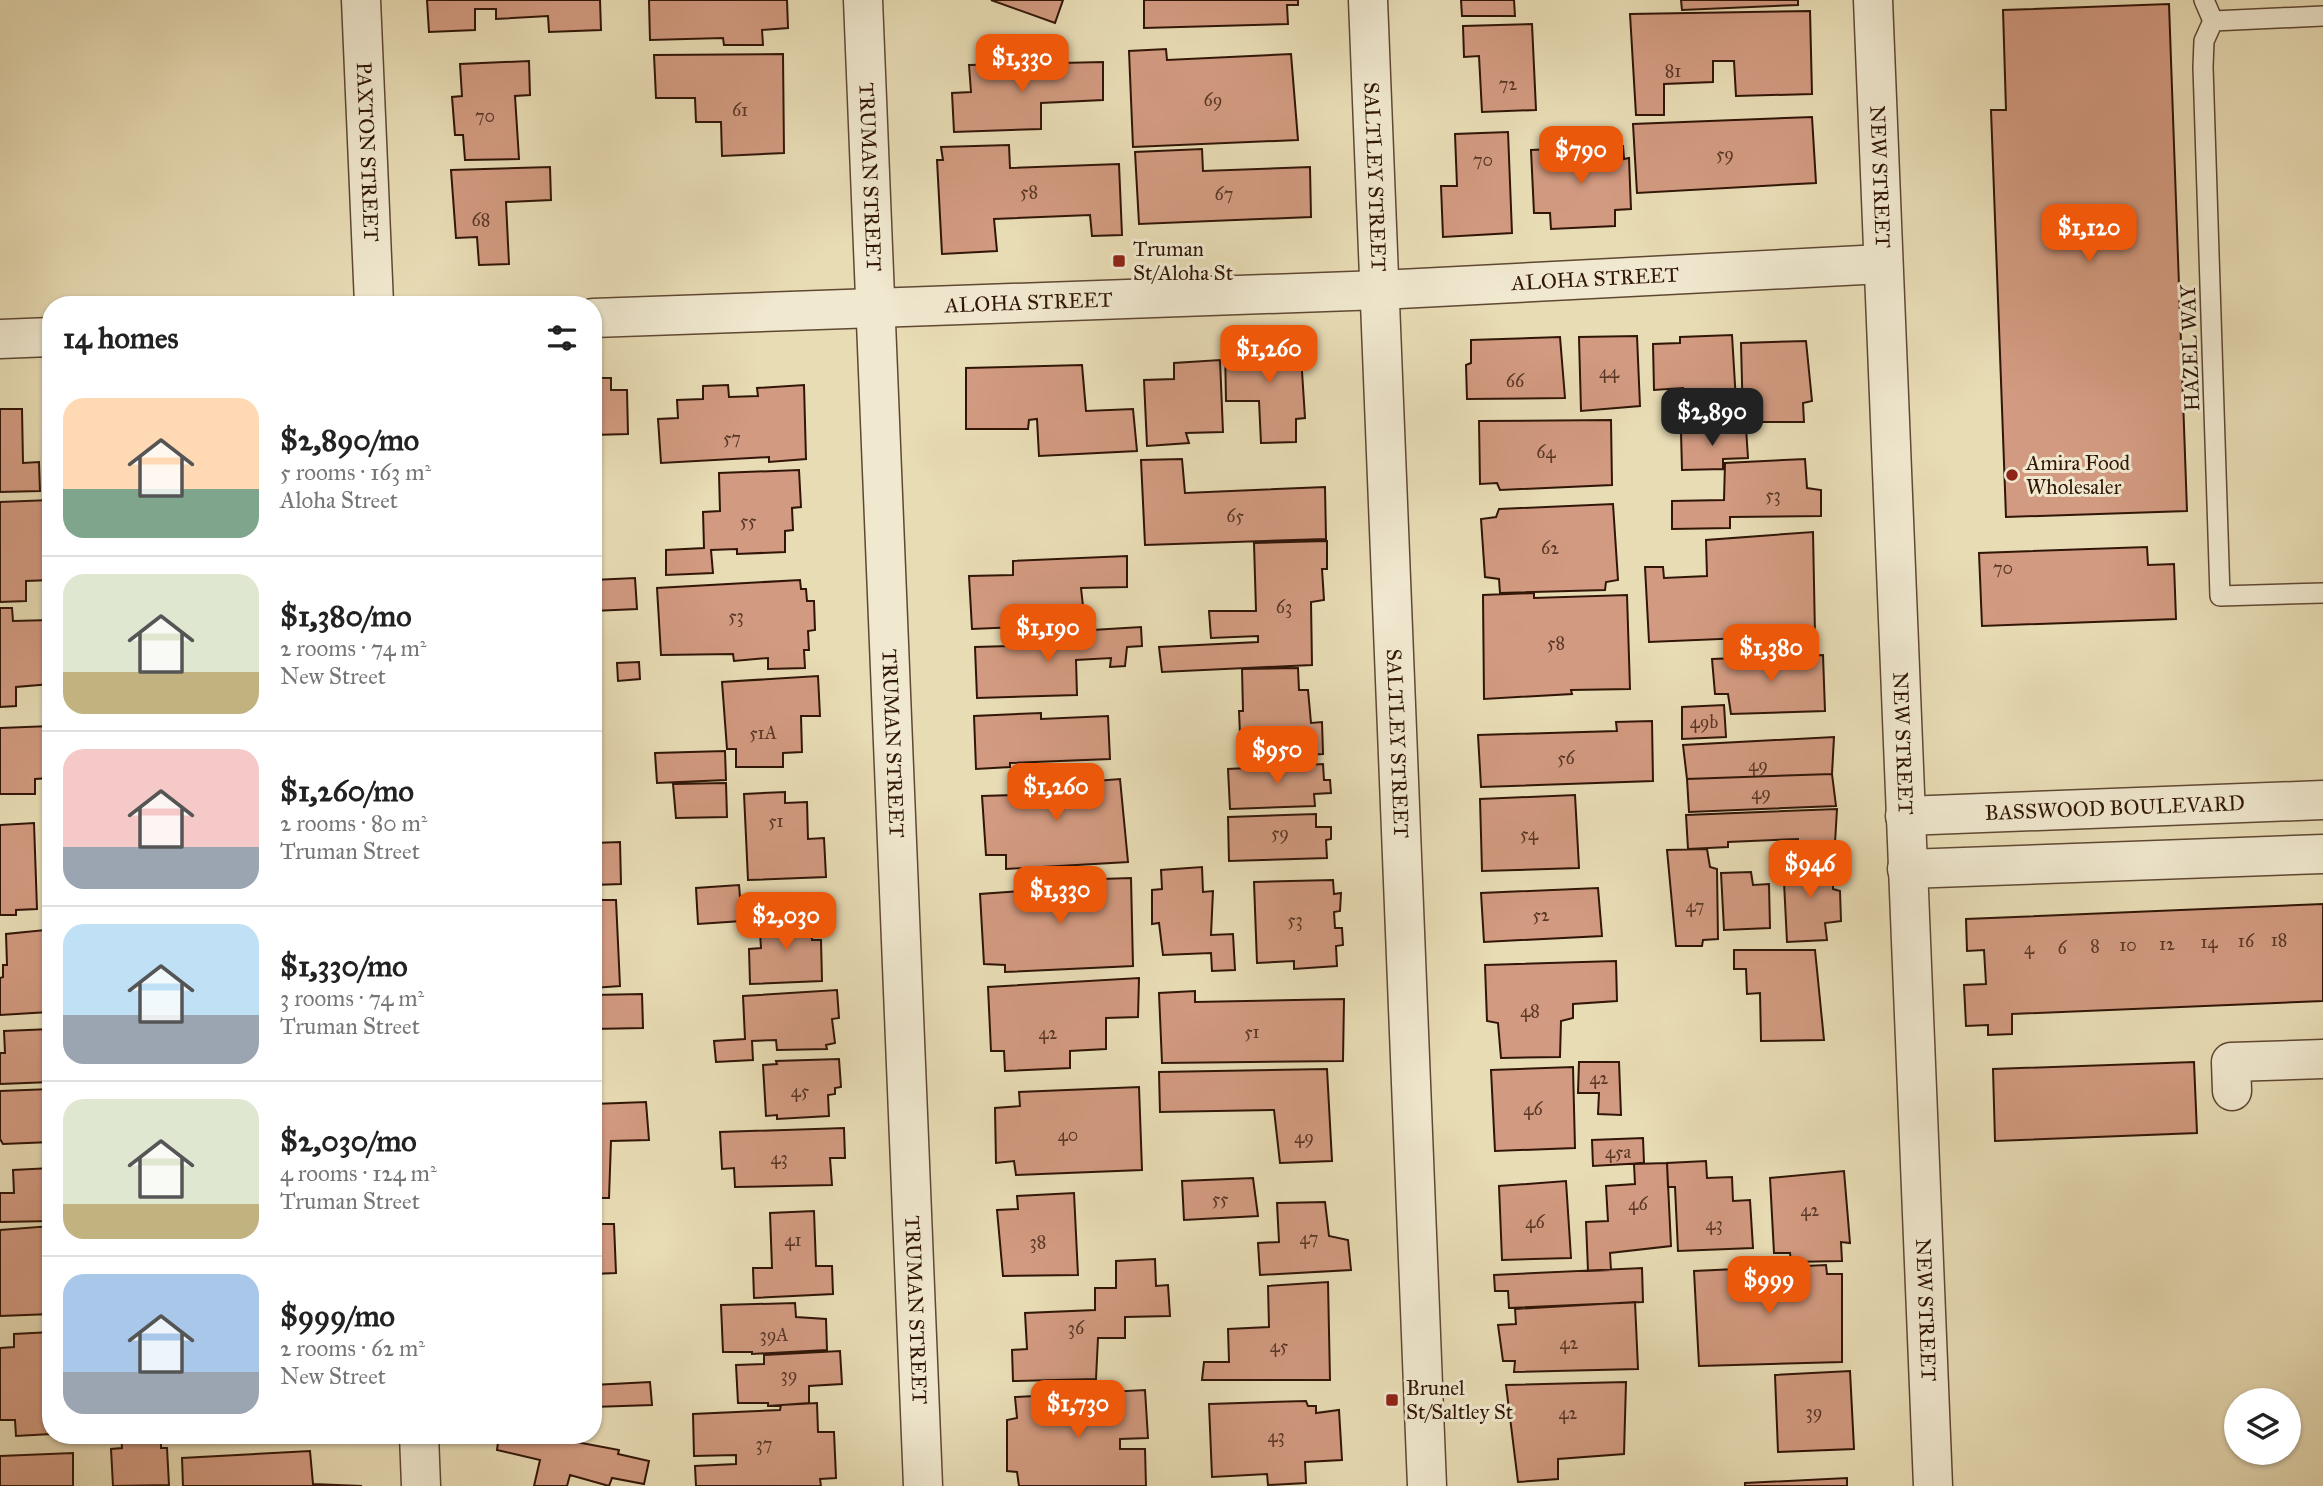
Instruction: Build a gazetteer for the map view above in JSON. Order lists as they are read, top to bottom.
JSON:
{
  "streets": {
    "street": [
      "PAXTON STREET",
      "TRUMAN STREET",
      "SALTLEY STREET",
      "NEW STREET",
      "ALOHA STREET",
      "BASSWOOD BOULEVARD"
    ],
    "lane": ["HAZEL WAY"]
  },
  "crossings": [
    ["TRUMAN STREET", "ALOHA STREET"],
    ["SALTLEY STREET", "ALOHA STREET"],
    ["NEW STREET", "ALOHA STREET"],
    ["NEW STREET", "BASSWOOD BOULEVARD"]
  ],
  "places": {
    "transit": ["Truman St/Aloha St", "Brunel St/Saltley St"],
    "other": ["Amira Food Wholesaler"]
  },
  "house_numbers": [
    "81",
    "72",
    "69",
    "61",
    "70",
    "59",
    "70",
    "58",
    "67",
    "68",
    "44",
    "66",
    "57",
    "64",
    "53",
    "65",
    "55",
    "62",
    "70",
    "63",
    "53",
    "58",
    "49b",
    "51A",
    "56",
    "49",
    "49",
    "51",
    "59",
    "54",
    "47",
    "52",
    "53",
    "18",
    "16",
    "14",
    "12",
    "10",
    "8",
    "4",
    "6",
    "48",
    "51",
    "42",
    "42",
    "45",
    "46",
    "40",
    "49",
    "45a",
    "43",
    "55",
    "46",
    "42",
    "46",
    "43",
    "47",
    "41",
    "38",
    "36",
    "39A",
    "42",
    "45",
    "39",
    "39",
    "42",
    "43",
    "37"
  ],
  "page": {
    "price": [
      "$1,330",
      "$790",
      "$1,120",
      "$1,260",
      "$2,890",
      "$1,190",
      "$1,380",
      "$950",
      "$1,260",
      "$946",
      "$1,330",
      "$2,030",
      "$999",
      "$1,730"
    ],
    "heading": "14 homes",
    "list": [
      {
        "name": "$2,890/mo",
        "note": "5 rooms · 163 m² · Aloha Street"
      },
      {
        "name": "$1,380/mo",
        "note": "2 rooms · 74 m² · New Street"
      },
      {
        "name": "$1,260/mo",
        "note": "2 rooms · 80 m² · Truman Street"
      },
      {
        "name": "$1,330/mo",
        "note": "3 rooms · 74 m² · Truman Street"
      },
      {
        "name": "$2,030/mo",
        "note": "4 rooms · 124 m² · Truman Street"
      },
      {
        "name": "$999/mo",
        "note": "2 rooms · 62 m² · New Street"
      }
    ]
  }
}
